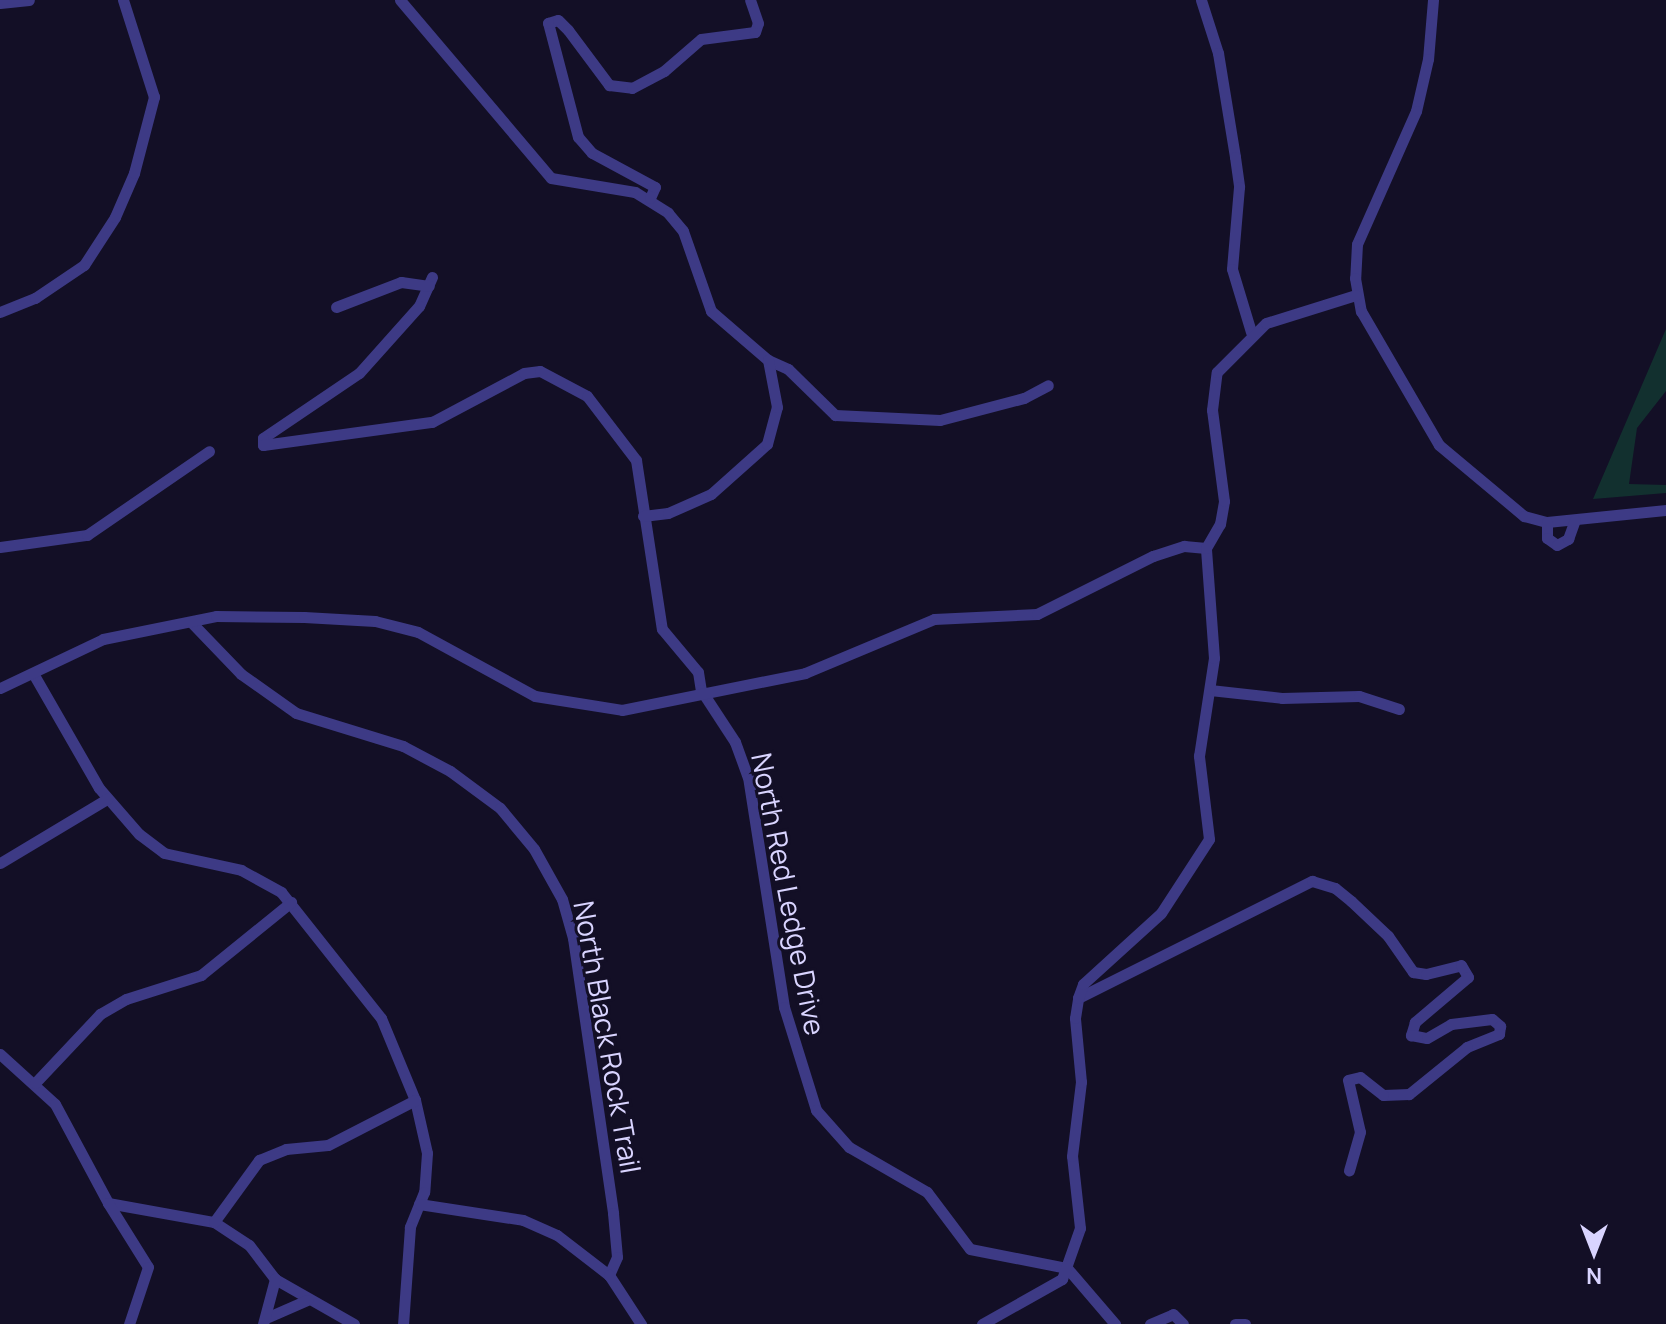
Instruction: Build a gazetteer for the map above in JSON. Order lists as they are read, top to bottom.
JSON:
{
  "streets": {
    "street": ["North Red Ledge Drive", "North Black Rock Trail"]
  },
  "north": "bottom"
}
